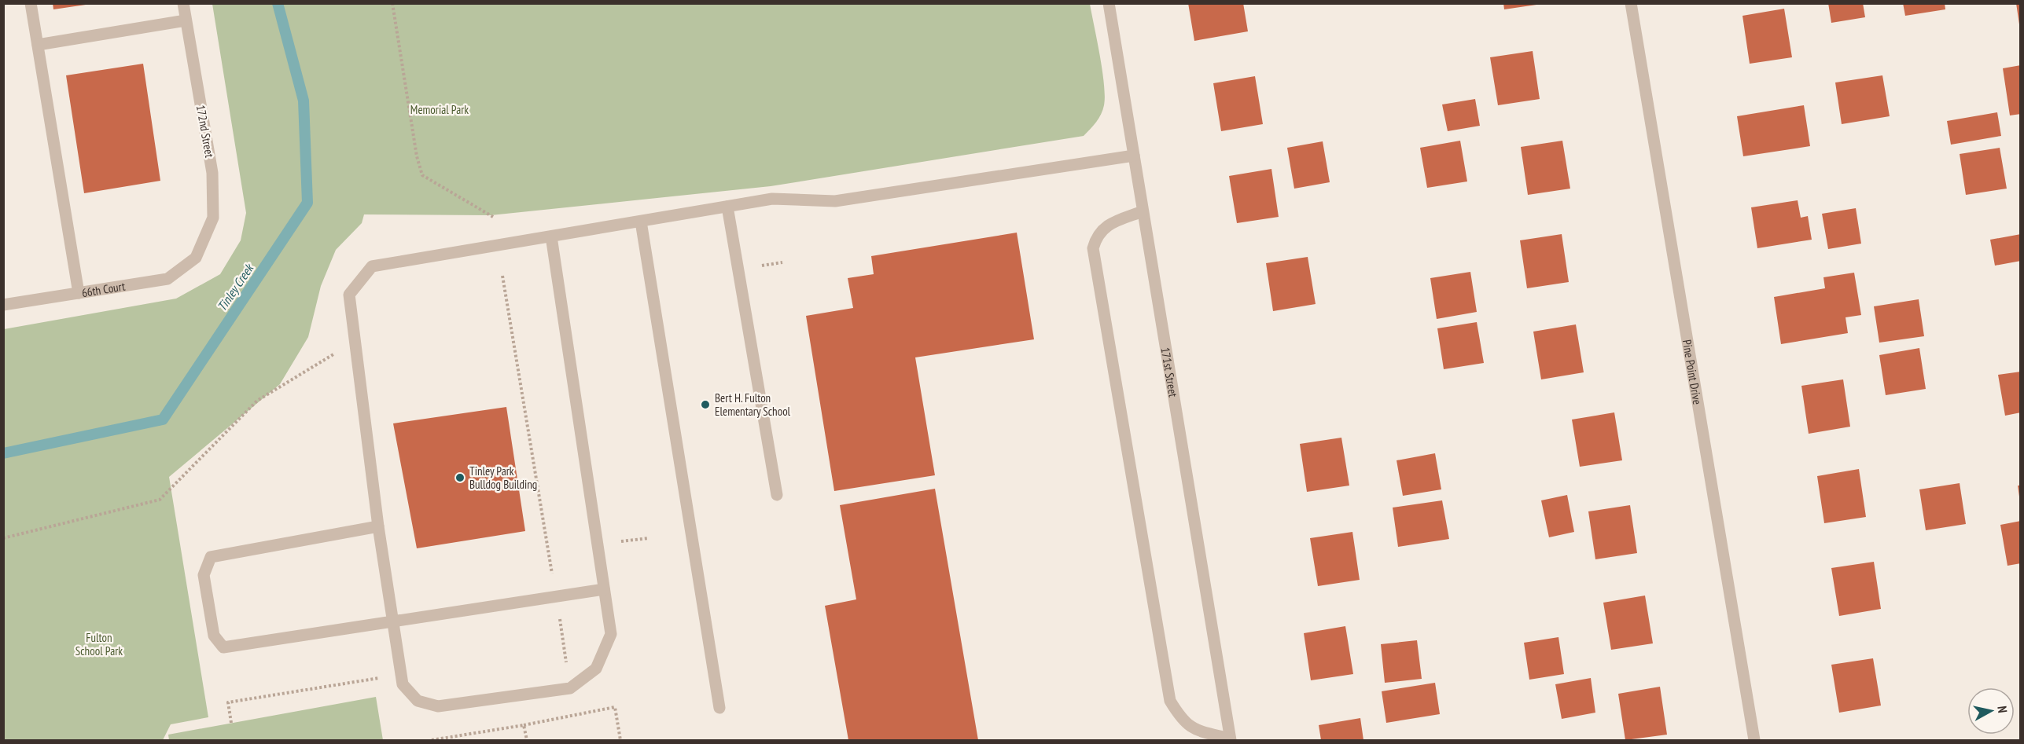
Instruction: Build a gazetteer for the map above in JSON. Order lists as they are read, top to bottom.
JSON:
{
  "streets": {
    "street": [
      "172nd Street",
      "66th Court",
      "171st Street",
      "Pine Point Drive"
    ]
  },
  "crossings": [
    ["172nd Street", "66th Court"]
  ],
  "water": ["Tinley Creek"],
  "parks": ["Memorial Park", "Fulton School Park"],
  "places": ["Bert H. Fulton Elementary School", "Tinley Park Bulldog Building"],
  "north": "right"
}
